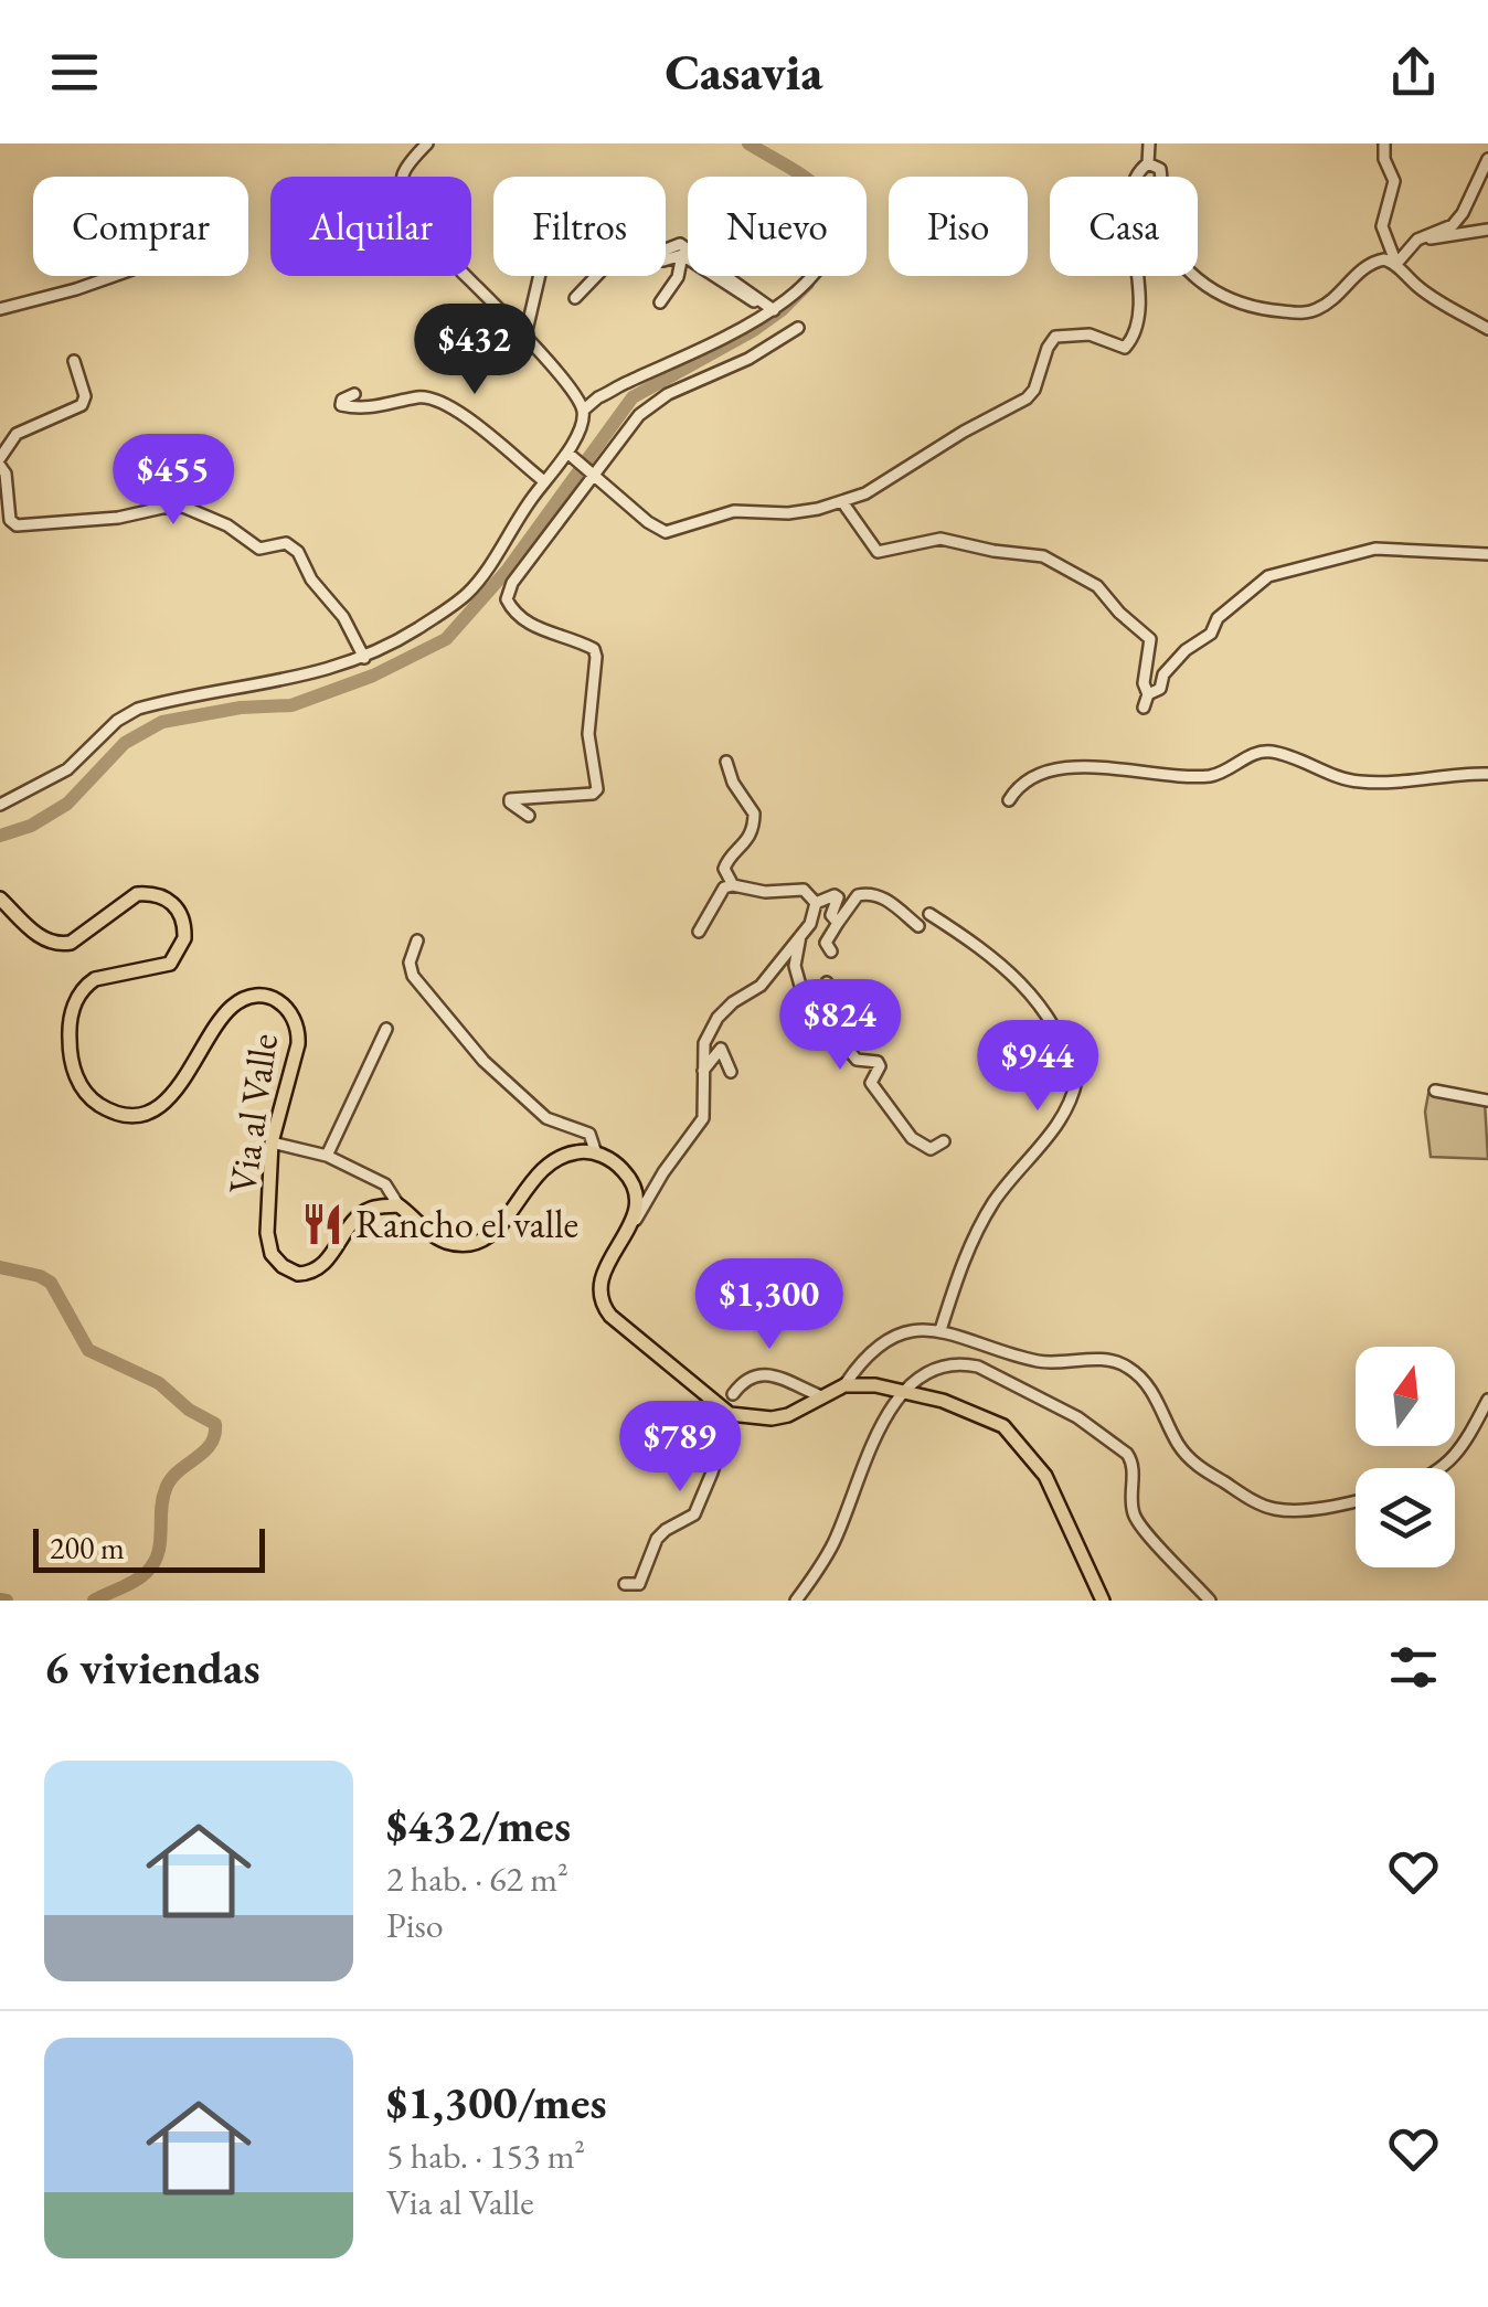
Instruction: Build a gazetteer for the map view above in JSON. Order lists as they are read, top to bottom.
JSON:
{
  "streets": {
    "main road": ["Via al Valle"]
  },
  "places": {
    "restaurant": ["Rancho el valle"]
  },
  "scale_bar": "200 m",
  "north": "top",
  "page": {
    "header": "Casavia",
    "chip": [
      "Comprar",
      "Alquilar",
      "Filtros",
      "Nuevo",
      "Piso",
      "Casa"
    ],
    "price": [
      "$432",
      "$455",
      "$824",
      "$944",
      "$1,300",
      "$789"
    ],
    "scale": "200 m",
    "heading": "6 viviendas",
    "list": [
      {
        "name": "$432/mes",
        "note": "2 hab. · 62 m² · Piso"
      },
      {
        "name": "$1,300/mes",
        "note": "5 hab. · 153 m² · Via al Valle"
      }
    ]
  }
}
